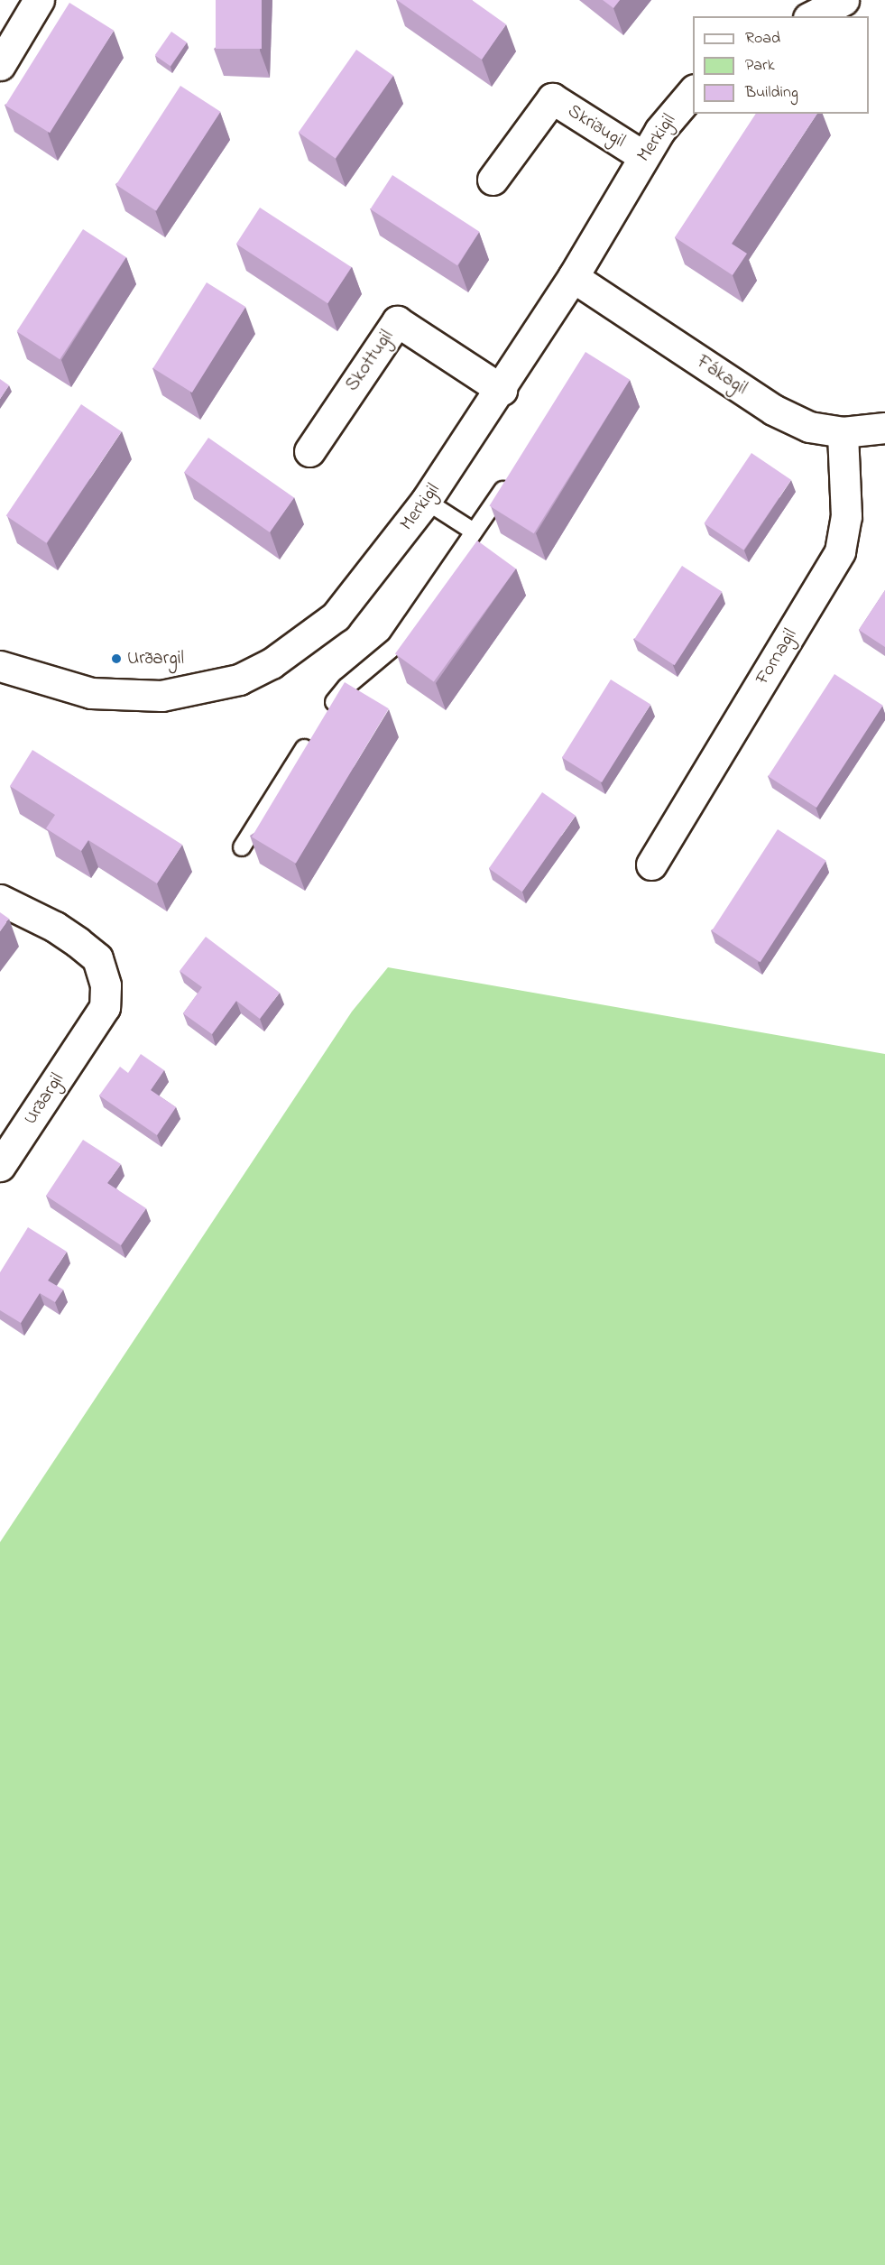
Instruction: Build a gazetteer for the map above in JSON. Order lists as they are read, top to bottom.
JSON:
{
  "streets": {
    "street": [
      "Skriðugil",
      "Merkigil",
      "Skottugil",
      "Fákagil",
      "Fornagil",
      "Urðargil"
    ]
  },
  "crossings": [
    ["Skriðugil", "Merkigil"],
    ["Merkigil", "Skottugil"],
    ["Merkigil", "Fákagil"],
    ["Fákagil", "Fornagil"]
  ],
  "places": ["Urðargil"],
  "legend": ["Road", "Park", "Building"]
}
